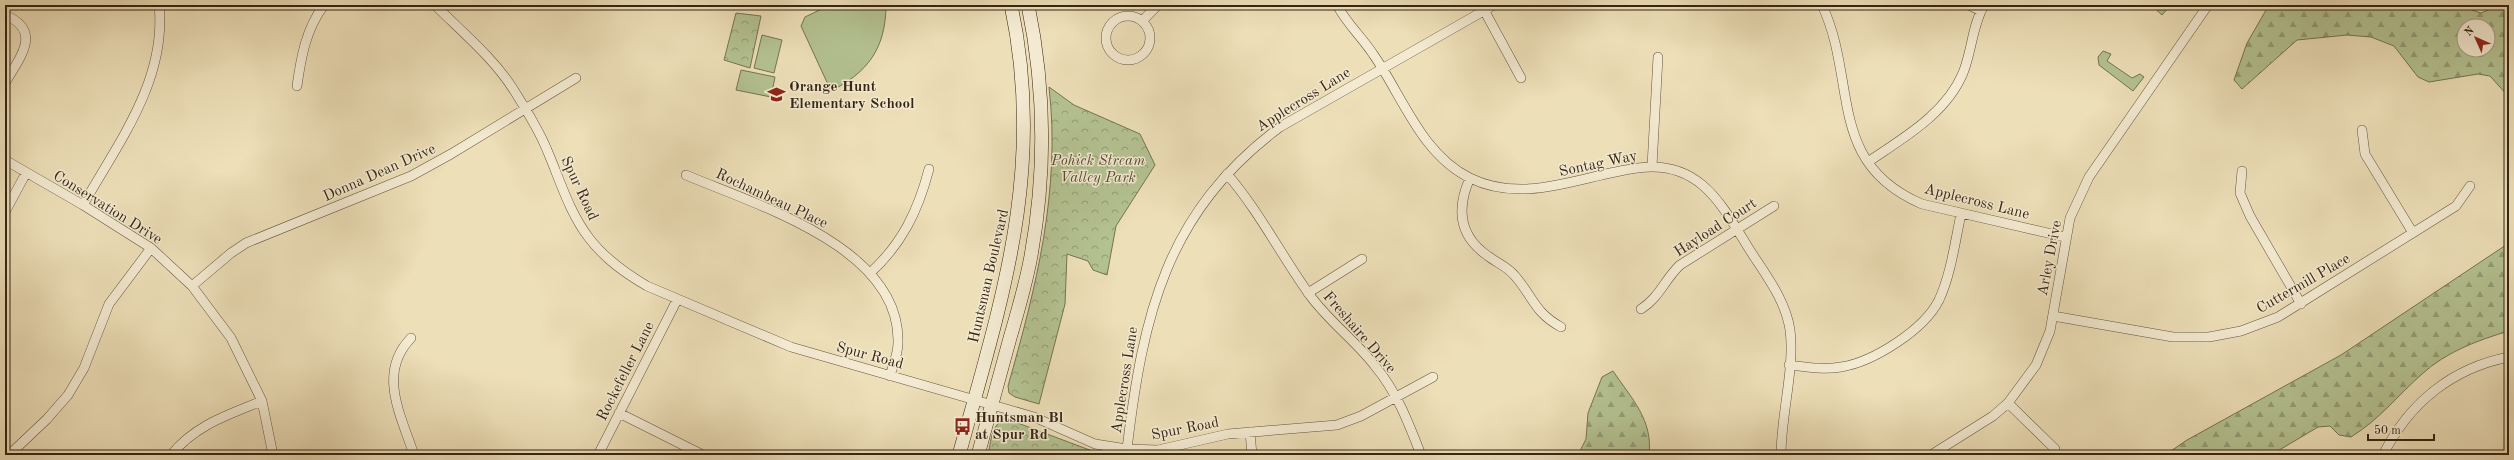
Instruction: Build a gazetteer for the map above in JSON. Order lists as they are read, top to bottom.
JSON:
{
  "streets": {
    "street": [
      "Applecross Lane",
      "Sontag Way",
      "Donna Dean Drive",
      "Spur Road",
      "Rochambeau Place",
      "Conservation Drive",
      "Hayload Court",
      "Arley Drive",
      "Huntsman Boulevard",
      "Cuttermill Place",
      "Freshaire Drive",
      "Rockefeller Lane"
    ]
  },
  "crossings": [
    ["Applecross Lane", "Sontag Way"],
    ["Applecross Lane", "Spur Road"],
    ["Applecross Lane", "Arley Drive"],
    ["Applecross Lane", "Freshaire Drive"],
    ["Sontag Way", "Hayload Court"],
    ["Donna Dean Drive", "Spur Road"],
    ["Donna Dean Drive", "Conservation Drive"],
    ["Spur Road", "Rochambeau Place"],
    ["Spur Road", "Huntsman Boulevard"],
    ["Spur Road", "Freshaire Drive"],
    ["Spur Road", "Rockefeller Lane"],
    ["Arley Drive", "Cuttermill Place"]
  ],
  "parks": ["Pohick Stream Valley Park"],
  "places": {
    "school or university": ["Orange Hunt Elementary School"],
    "bus stop": ["Huntsman Bl at Spur Rd"]
  },
  "scale_bar": "50 m",
  "north": "top left"
}
